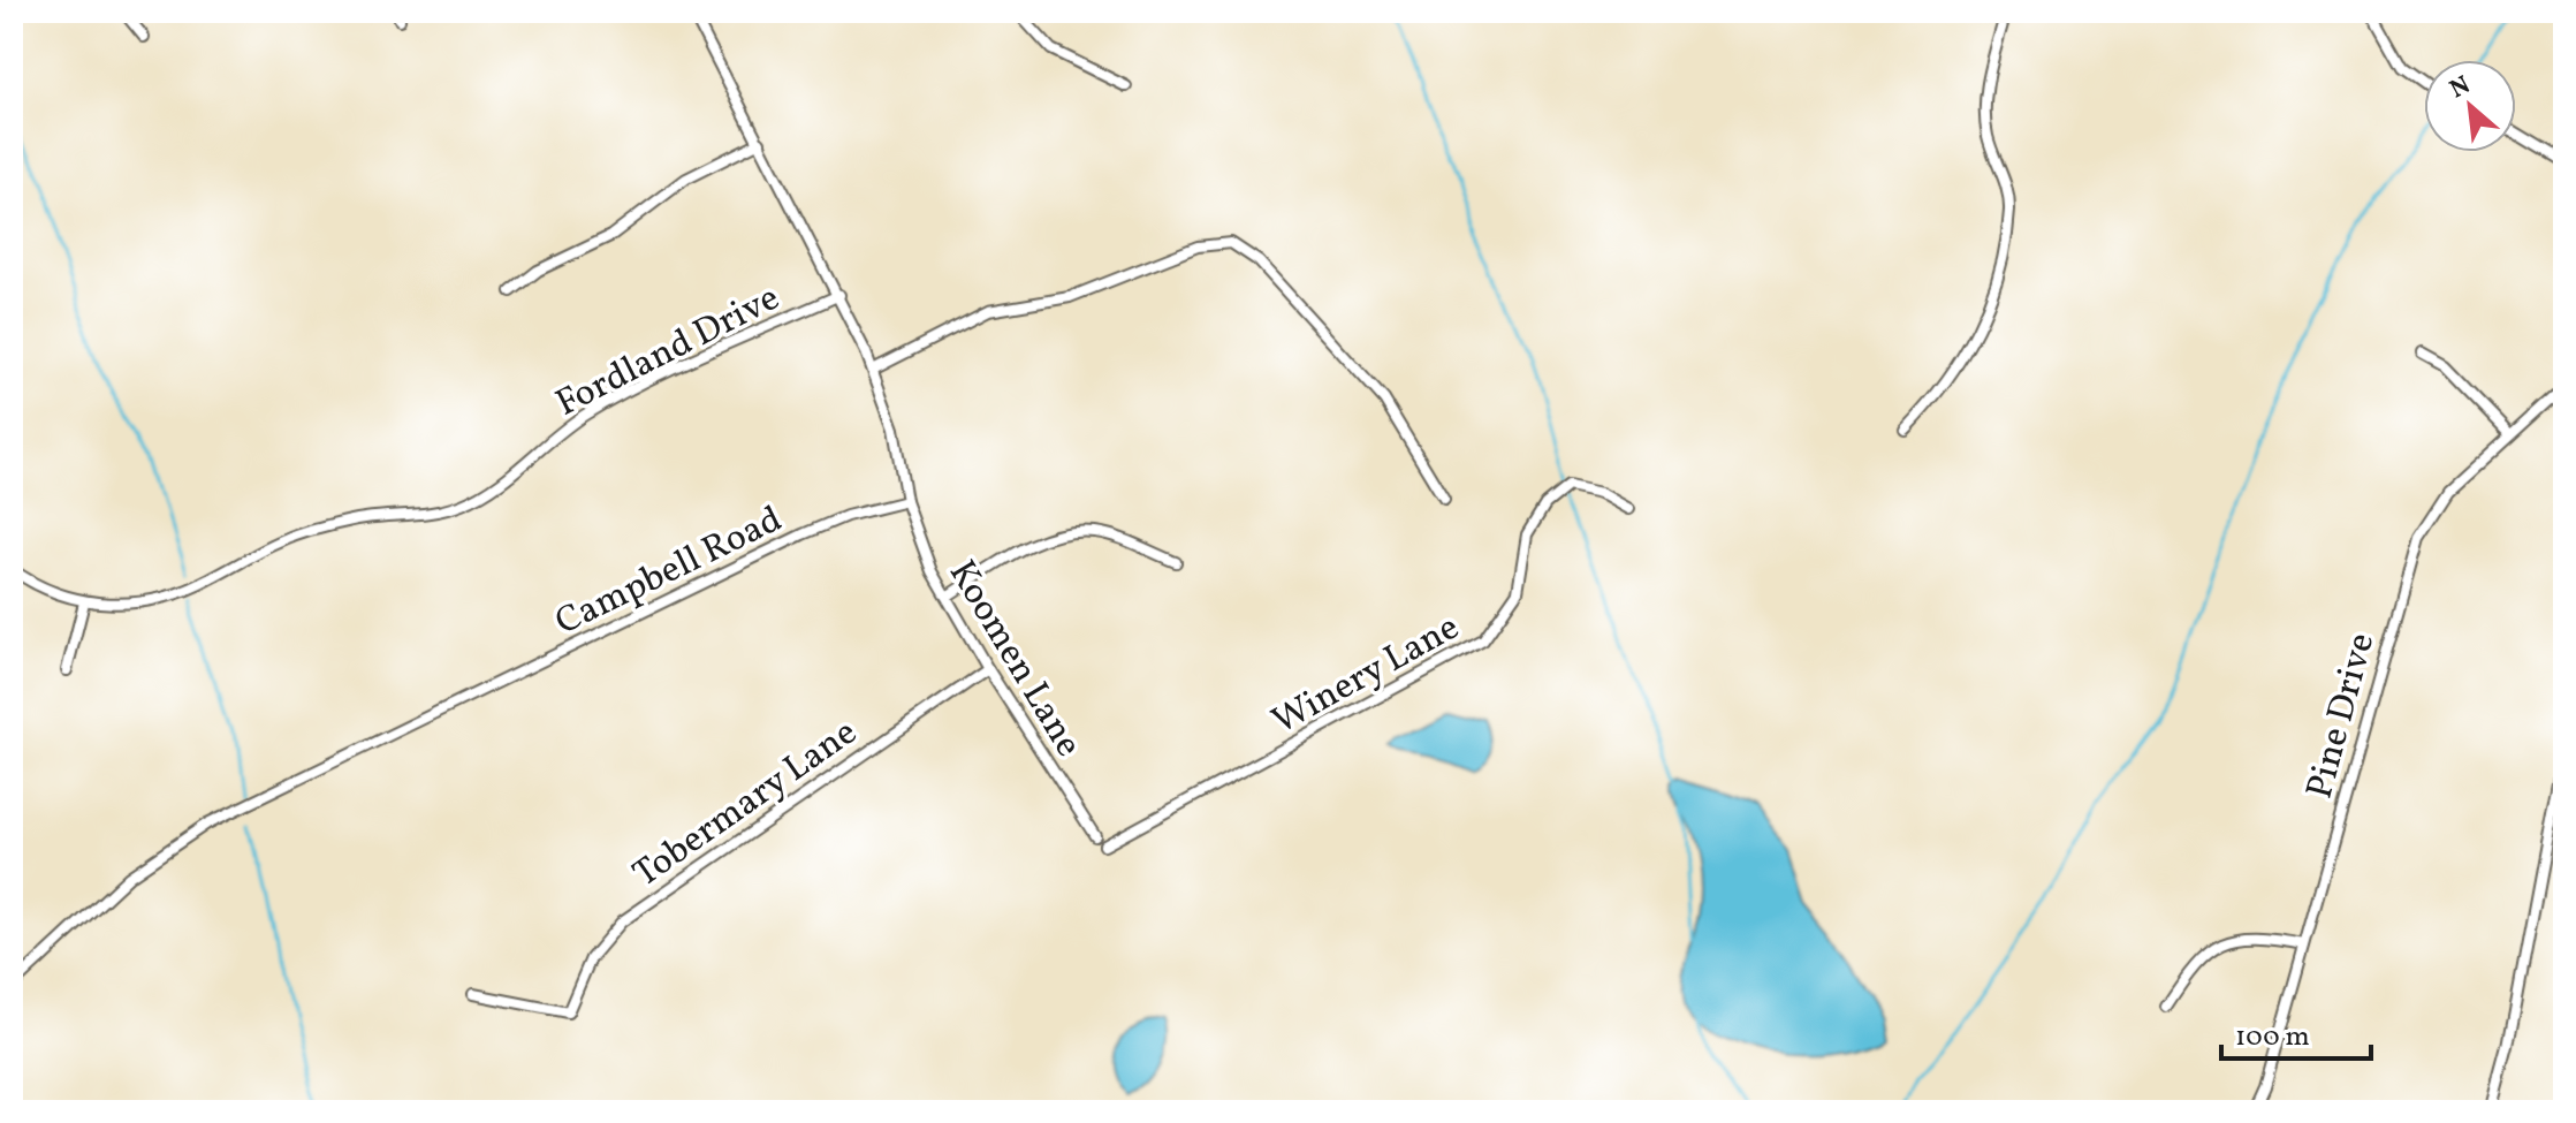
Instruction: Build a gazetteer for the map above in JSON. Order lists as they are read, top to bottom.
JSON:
{
  "streets": {
    "street": [
      "Fordland Drive",
      "Campbell Road",
      "Koomen Lane",
      "Winery Lane",
      "Pine Drive",
      "Tobermary Lane"
    ]
  },
  "crossings": [
    ["Campbell Road", "Koomen Lane"],
    ["Koomen Lane", "Tobermary Lane"]
  ],
  "scale_bar": "100 m",
  "north": "top left"
}
